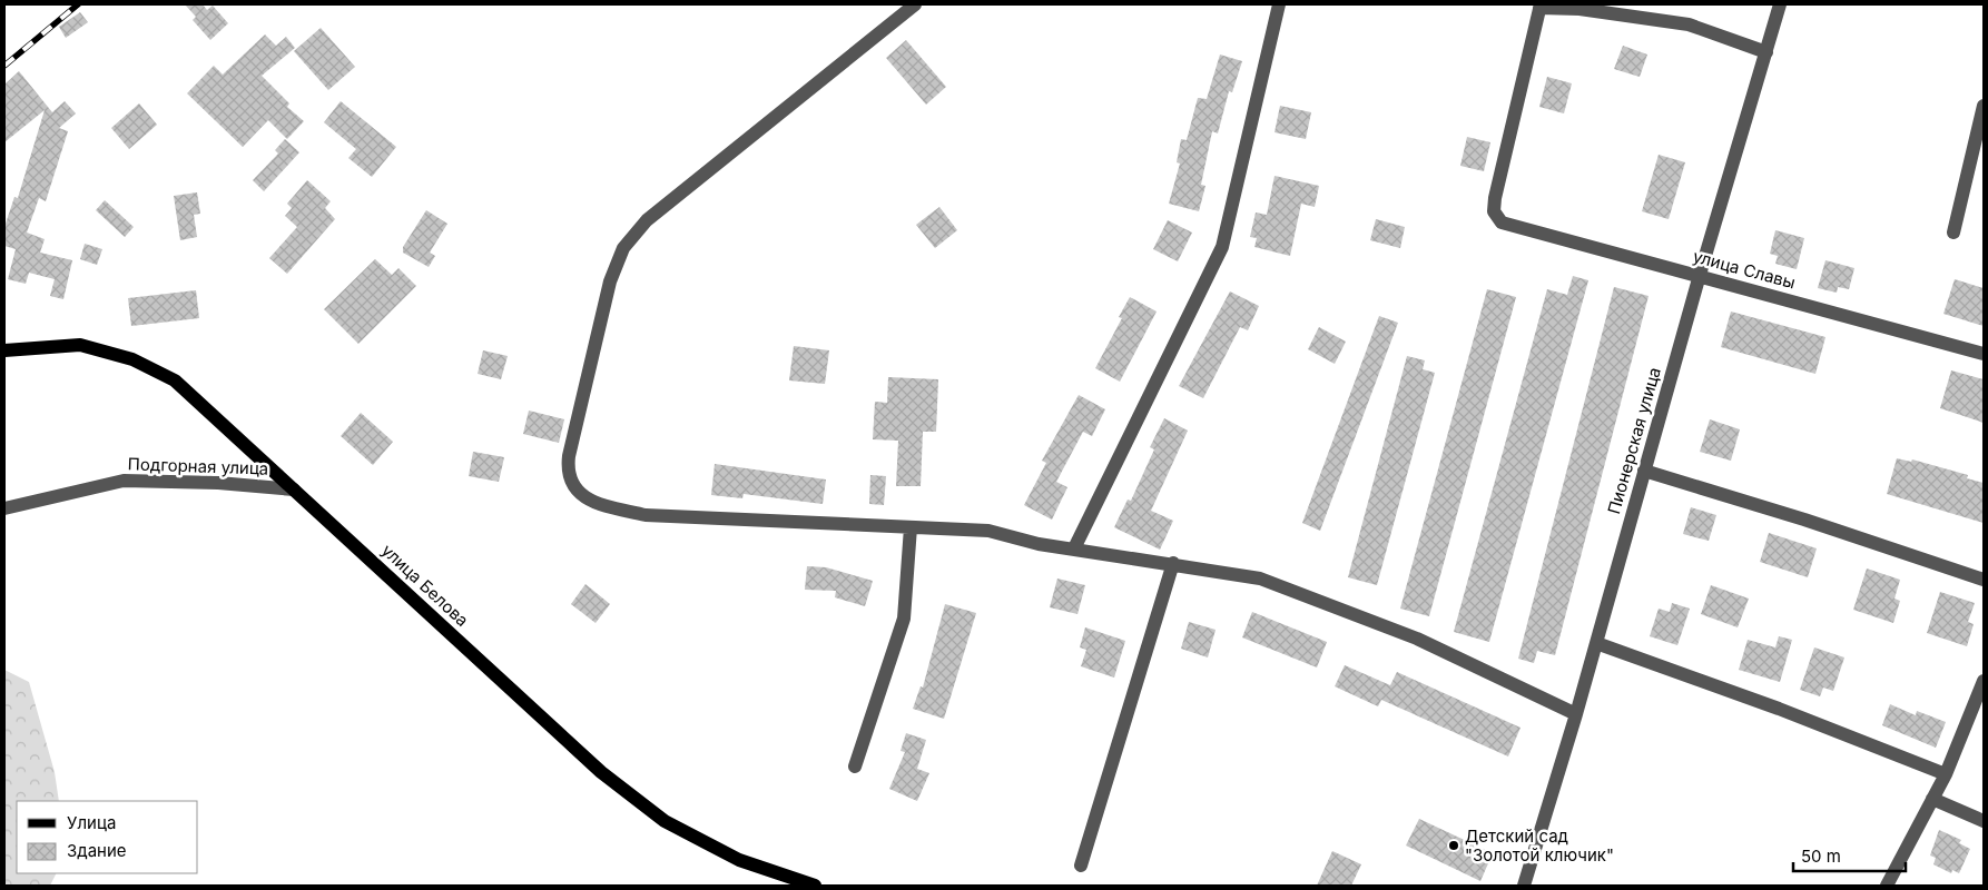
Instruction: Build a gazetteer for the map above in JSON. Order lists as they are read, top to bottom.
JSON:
{
  "streets": {
    "main road": ["улица Белова"],
    "street": ["улица Славы", "Пионерская улица", "Подгорная улица"]
  },
  "crossings": [
    ["улица Славы", "Пионерская улица"],
    ["Подгорная улица", "улица Белова"]
  ],
  "places": ["Детский сад \"Золотой ключик\""],
  "legend": ["Улица", "Здание"],
  "scale_bar": "50 m"
}
